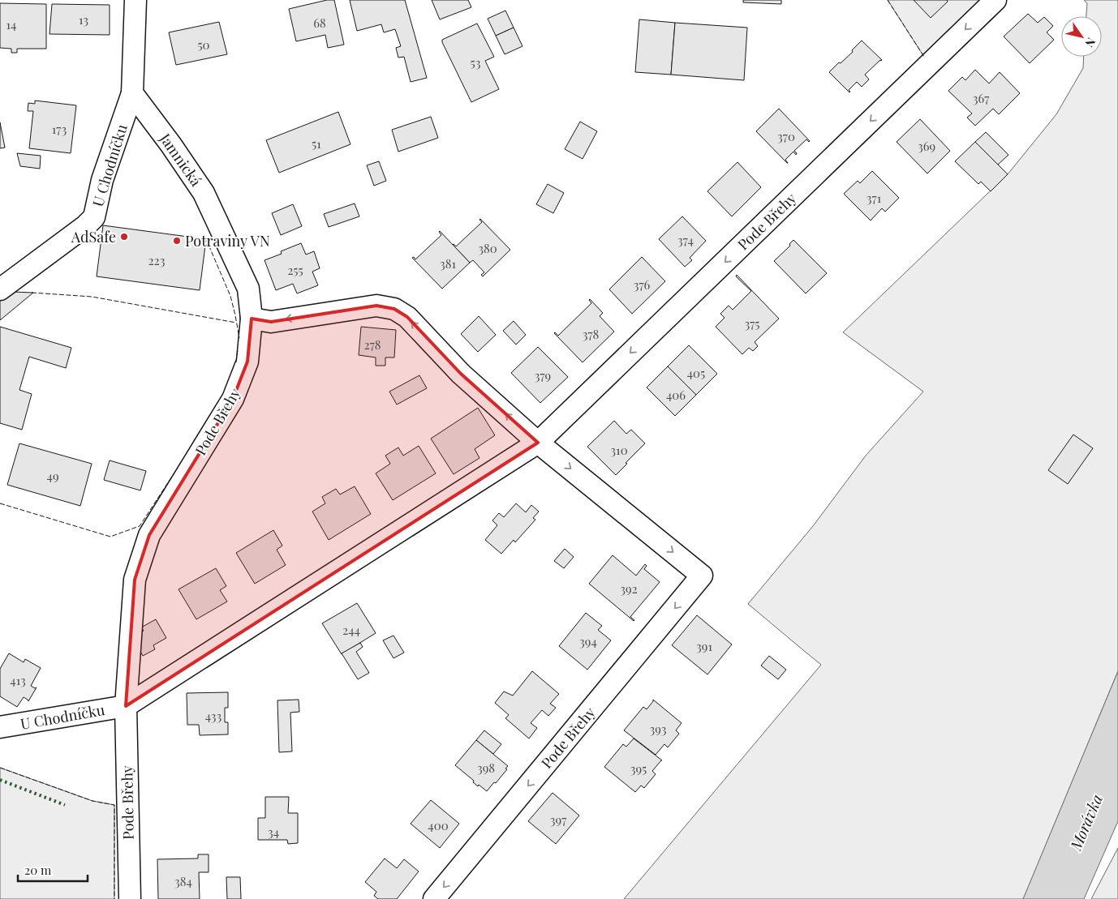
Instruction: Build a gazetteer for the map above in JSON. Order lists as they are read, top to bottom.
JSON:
{
  "streets": {
    "street": ["Jamnická", "U Chodníčku", "Pode Břehy"]
  },
  "crossings": [
    ["Jamnická", "U Chodníčku"],
    ["Jamnická", "Pode Břehy"],
    ["U Chodníčku", "Pode Břehy"]
  ],
  "one_way": ["Pode Břehy"],
  "water": ["Morávka"],
  "places": ["AdSafe", "Potraviny VN"],
  "house_numbers": [
    "13",
    "68",
    "14",
    "50",
    "53",
    "367",
    "173",
    "370",
    "51",
    "369",
    "371",
    "374",
    "380",
    "223",
    "381",
    "255",
    "376",
    "375",
    "378",
    "278",
    "405",
    "379",
    "406",
    "310",
    "49",
    "392",
    "244",
    "394",
    "391",
    "413",
    "433",
    "393",
    "398",
    "395",
    "397",
    "400",
    "34",
    "384"
  ],
  "scale_bar": "20 m",
  "north": "bottom right"
}
